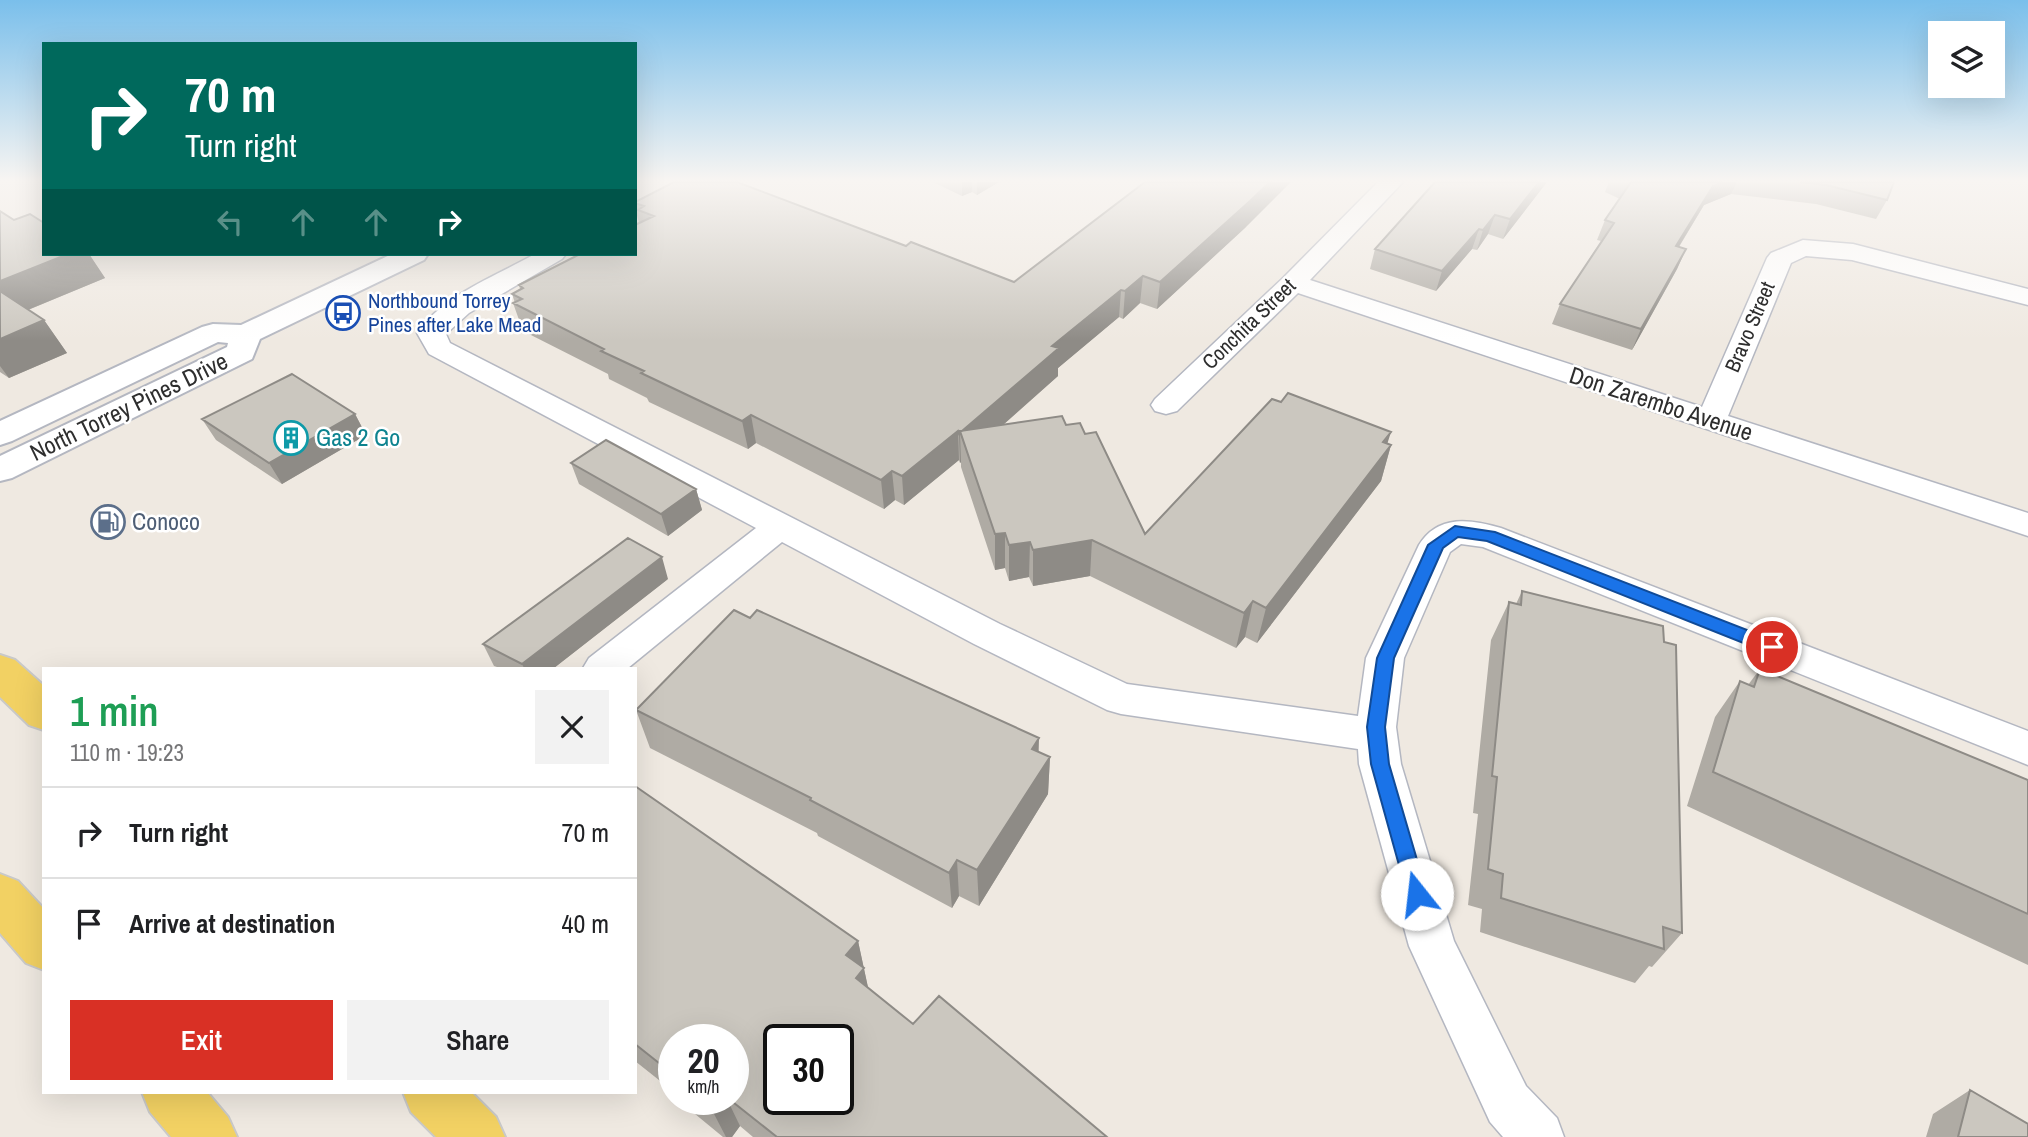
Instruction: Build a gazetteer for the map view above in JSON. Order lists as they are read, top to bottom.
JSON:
{
  "streets": {
    "main road": ["North Torrey Pines Drive"],
    "street": ["Conchita Street", "Bravo Street", "Don Zarembo Avenue"]
  },
  "crossings": [
    ["Conchita Street", "Don Zarembo Avenue"],
    ["Bravo Street", "Don Zarembo Avenue"]
  ],
  "places": {
    "bus stop": ["Northbound Torrey Pines after Lake Mead"],
    "building": ["Gas 2 Go"],
    "fuel station": ["Conoco"]
  },
  "page": {
    "turn": ["70 m", "Turn right"],
    "heading": ["1 min", "110 m · 19:23"],
    "list": [
      {
        "name": "Turn right",
        "value": "70 m"
      },
      {
        "name": "Arrive at destination",
        "value": "40 m"
      }
    ],
    "buttons": ["Exit", "Share"],
    "speed": "20 km/h",
    "limit": "30"
  }
}
